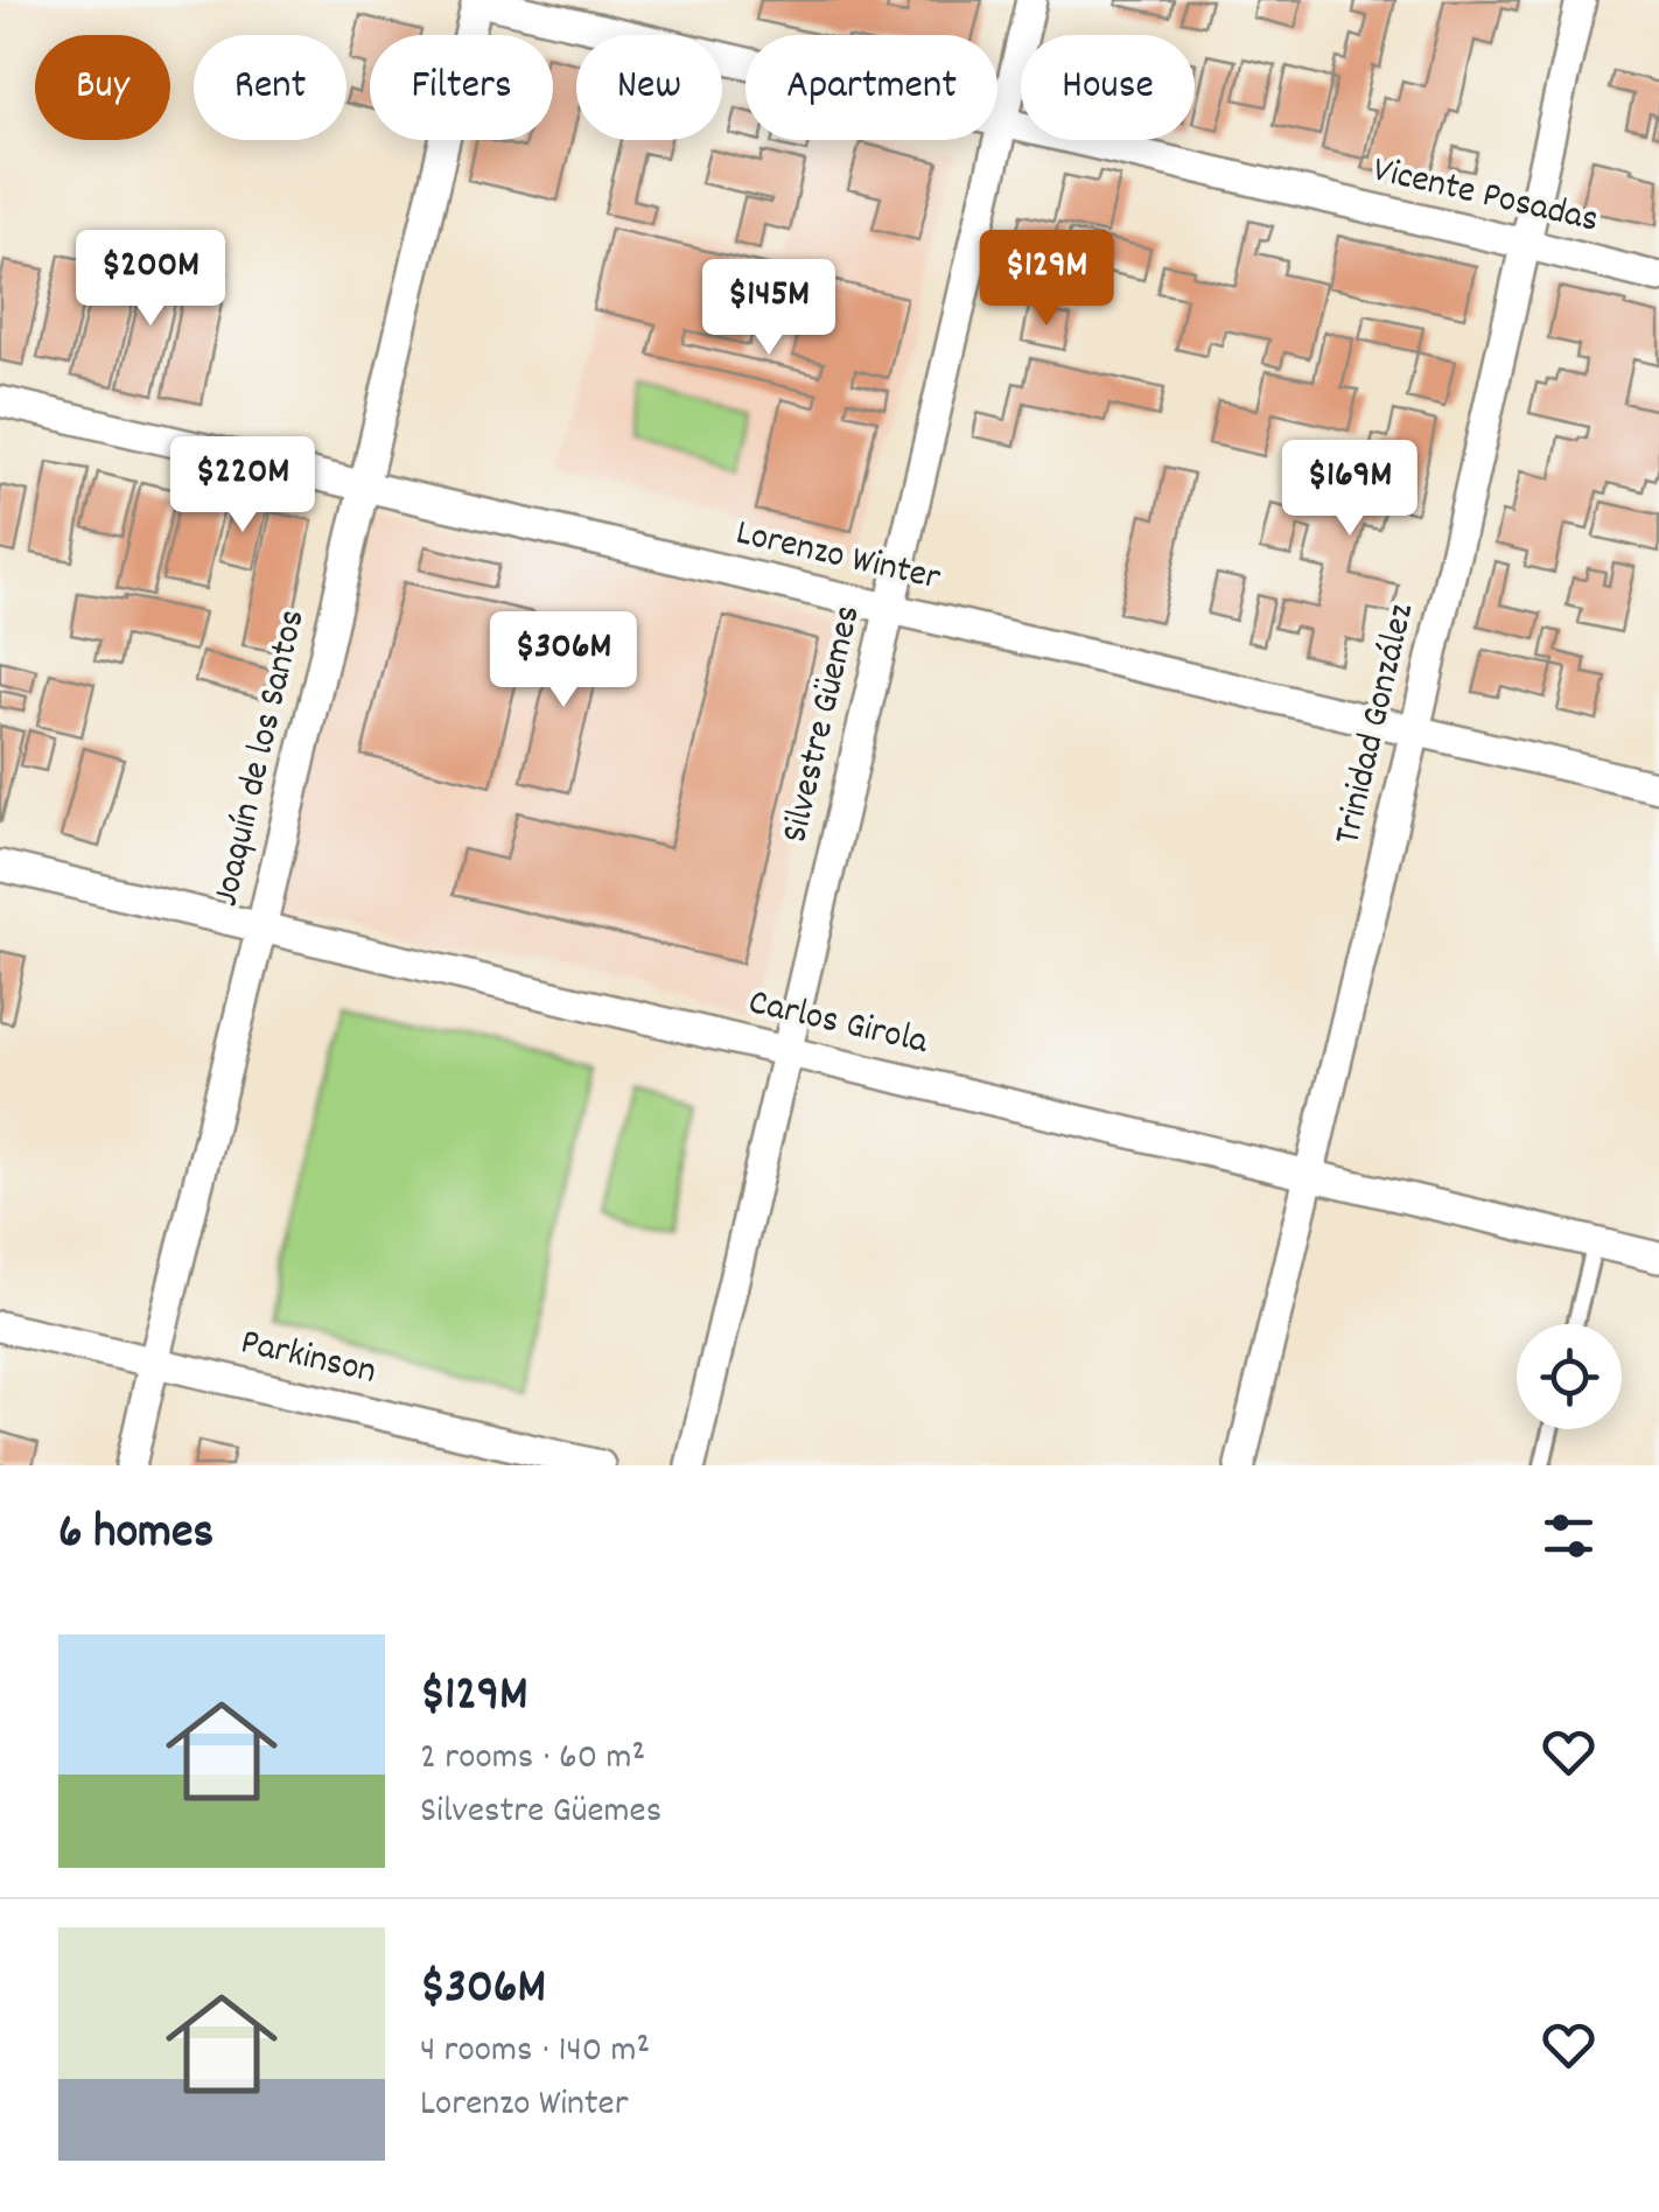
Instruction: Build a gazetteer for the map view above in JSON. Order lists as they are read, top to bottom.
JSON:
{
  "streets": {
    "street": [
      "Vicente Posadas",
      "Lorenzo Winter",
      "Silvestre Güemes",
      "Trinidad González",
      "Joaquín de los Santos",
      "Carlos Girola",
      "Parkinson"
    ]
  },
  "crossings": [
    ["Vicente Posadas", "Silvestre Güemes"],
    ["Vicente Posadas", "Trinidad González"],
    ["Vicente Posadas", "Joaquín de los Santos"],
    ["Lorenzo Winter", "Silvestre Güemes"],
    ["Lorenzo Winter", "Trinidad González"],
    ["Lorenzo Winter", "Joaquín de los Santos"],
    ["Silvestre Güemes", "Carlos Girola"],
    ["Trinidad González", "Carlos Girola"],
    ["Joaquín de los Santos", "Carlos Girola"],
    ["Joaquín de los Santos", "Parkinson"]
  ],
  "page": {
    "chip": [
      "Buy",
      "Rent",
      "Filters",
      "New",
      "Apartment",
      "House"
    ],
    "price": [
      "$200M",
      "$129M",
      "$145M",
      "$220M",
      "$169M",
      "$306M"
    ],
    "heading": "6 homes",
    "list": [
      {
        "name": "$129M",
        "note": "2 rooms · 60 m² · Silvestre Güemes"
      },
      {
        "name": "$306M",
        "note": "4 rooms · 140 m² · Lorenzo Winter"
      }
    ]
  }
}
